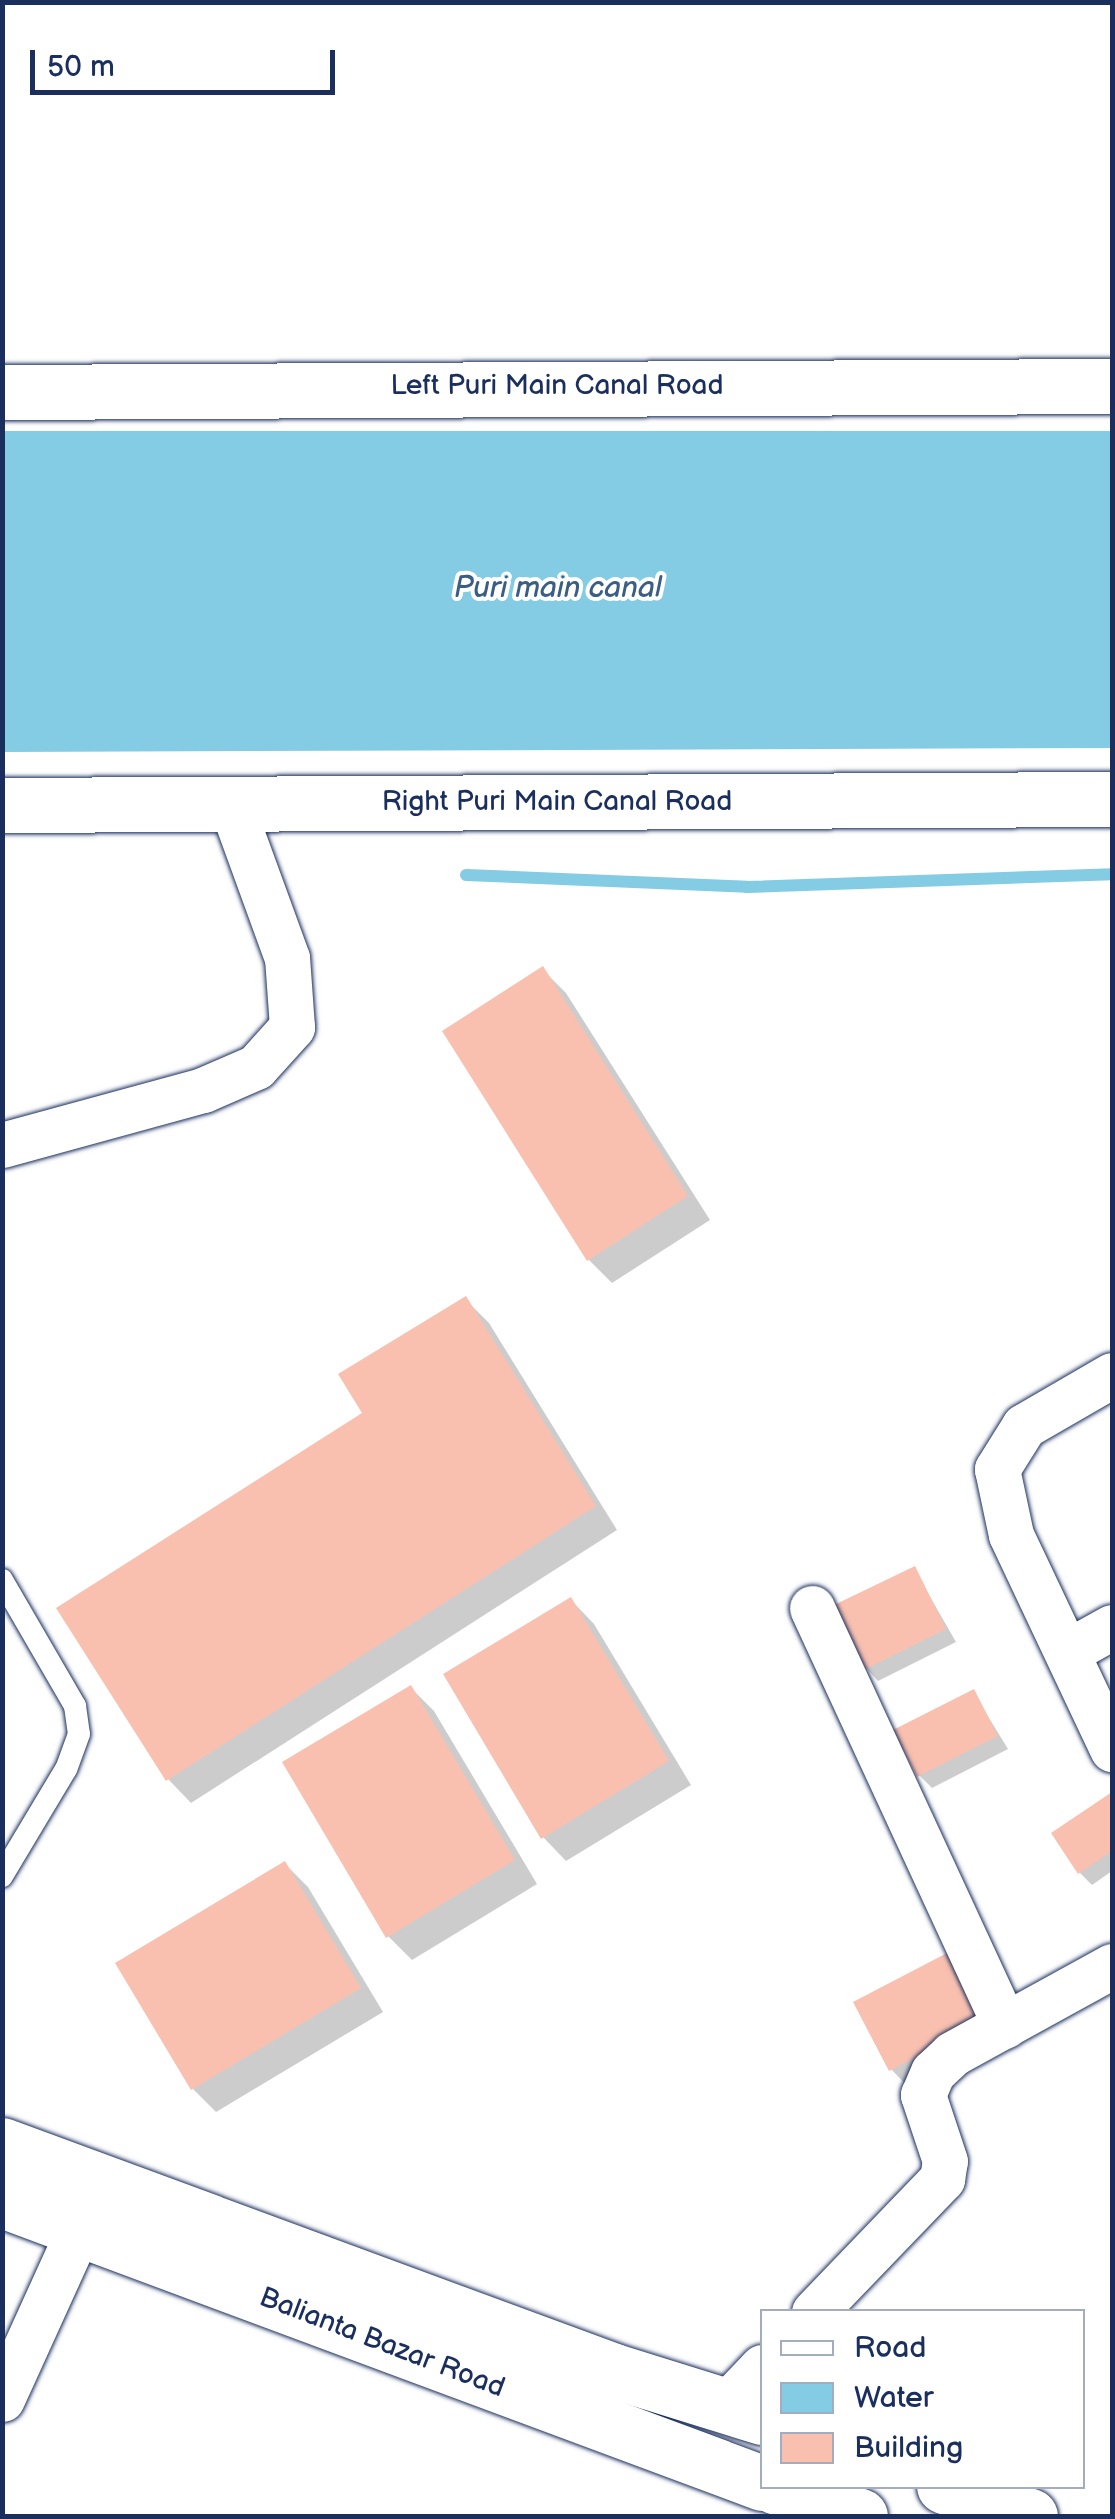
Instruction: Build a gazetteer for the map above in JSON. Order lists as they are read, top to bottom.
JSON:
{
  "streets": {
    "street": ["Left Puri Main Canal Road", "Right Puri Main Canal Road", "Balianta Bazar Road"]
  },
  "water": ["Puri main canal"],
  "legend": ["Road", "Water", "Building"],
  "scale_bar": "50 m"
}
